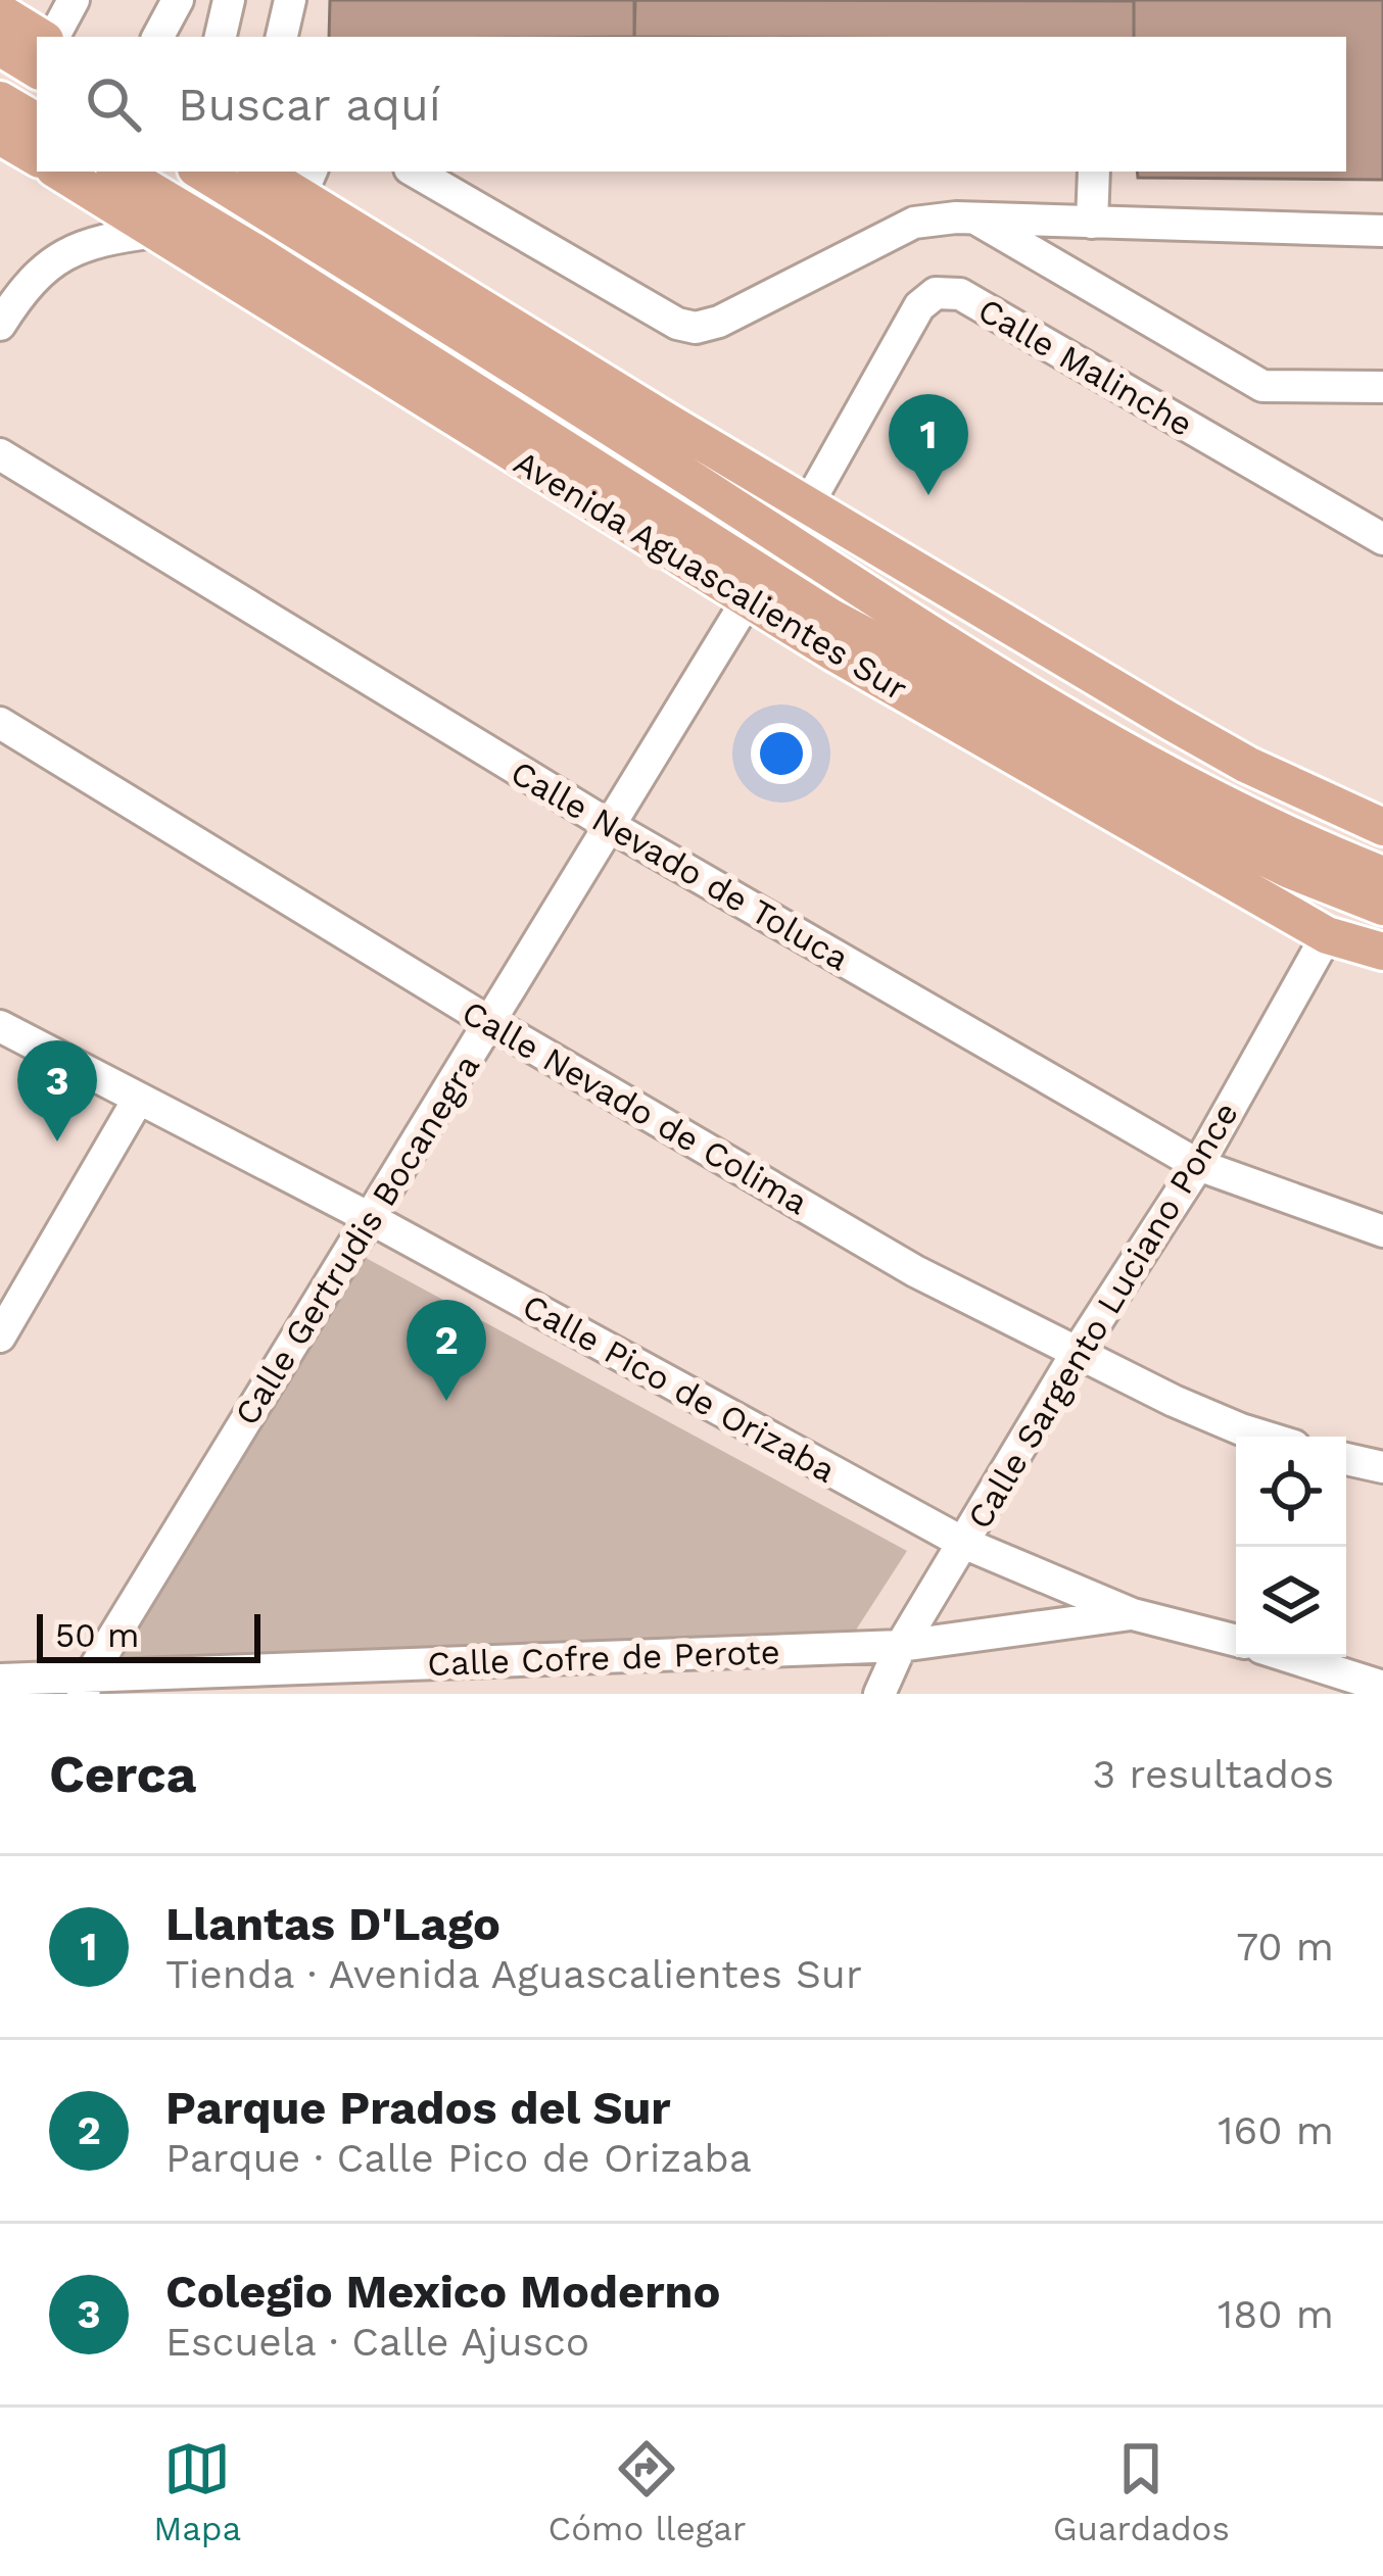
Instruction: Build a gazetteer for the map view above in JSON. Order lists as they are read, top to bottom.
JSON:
{
  "streets": {
    "main road": ["Avenida Aguascalientes Sur"],
    "street": [
      "Calle Malinche",
      "Calle Nevado de Toluca",
      "Calle Nevado de Colima",
      "Calle Gertrudis Bocanegra",
      "Calle Sargento Luciano Ponce",
      "Calle Pico de Orizaba",
      "Calle Cofre de Perote"
    ]
  },
  "crossings": [
    ["Avenida Aguascalientes Sur", "Calle Gertrudis Bocanegra"],
    ["Avenida Aguascalientes Sur", "Calle Sargento Luciano Ponce"],
    ["Calle Nevado de Toluca", "Calle Gertrudis Bocanegra"],
    ["Calle Nevado de Toluca", "Calle Sargento Luciano Ponce"],
    ["Calle Nevado de Colima", "Calle Gertrudis Bocanegra"],
    ["Calle Nevado de Colima", "Calle Sargento Luciano Ponce"],
    ["Calle Gertrudis Bocanegra", "Calle Pico de Orizaba"],
    ["Calle Gertrudis Bocanegra", "Calle Cofre de Perote"],
    ["Calle Sargento Luciano Ponce", "Calle Pico de Orizaba"],
    ["Calle Sargento Luciano Ponce", "Calle Cofre de Perote"],
    ["Calle Pico de Orizaba", "Calle Cofre de Perote"]
  ],
  "scale_bar": "50 m",
  "page": {
    "search": "Buscar aquí",
    "pins": ["1", "3", "2"],
    "scale": "50 m",
    "heading": ["Cerca", "3 resultados"],
    "list": [
      {
        "mark": "1",
        "name": "Llantas D'Lago",
        "note": "Tienda · Avenida Aguascalientes Sur",
        "value": "70 m"
      },
      {
        "mark": "2",
        "name": "Parque Prados del Sur",
        "note": "Parque · Calle Pico de Orizaba",
        "value": "160 m"
      },
      {
        "mark": "3",
        "name": "Colegio Mexico Moderno",
        "note": "Escuela · Calle Ajusco",
        "value": "180 m"
      }
    ],
    "nav": ["Mapa", "Cómo llegar", "Guardados"]
  }
}
